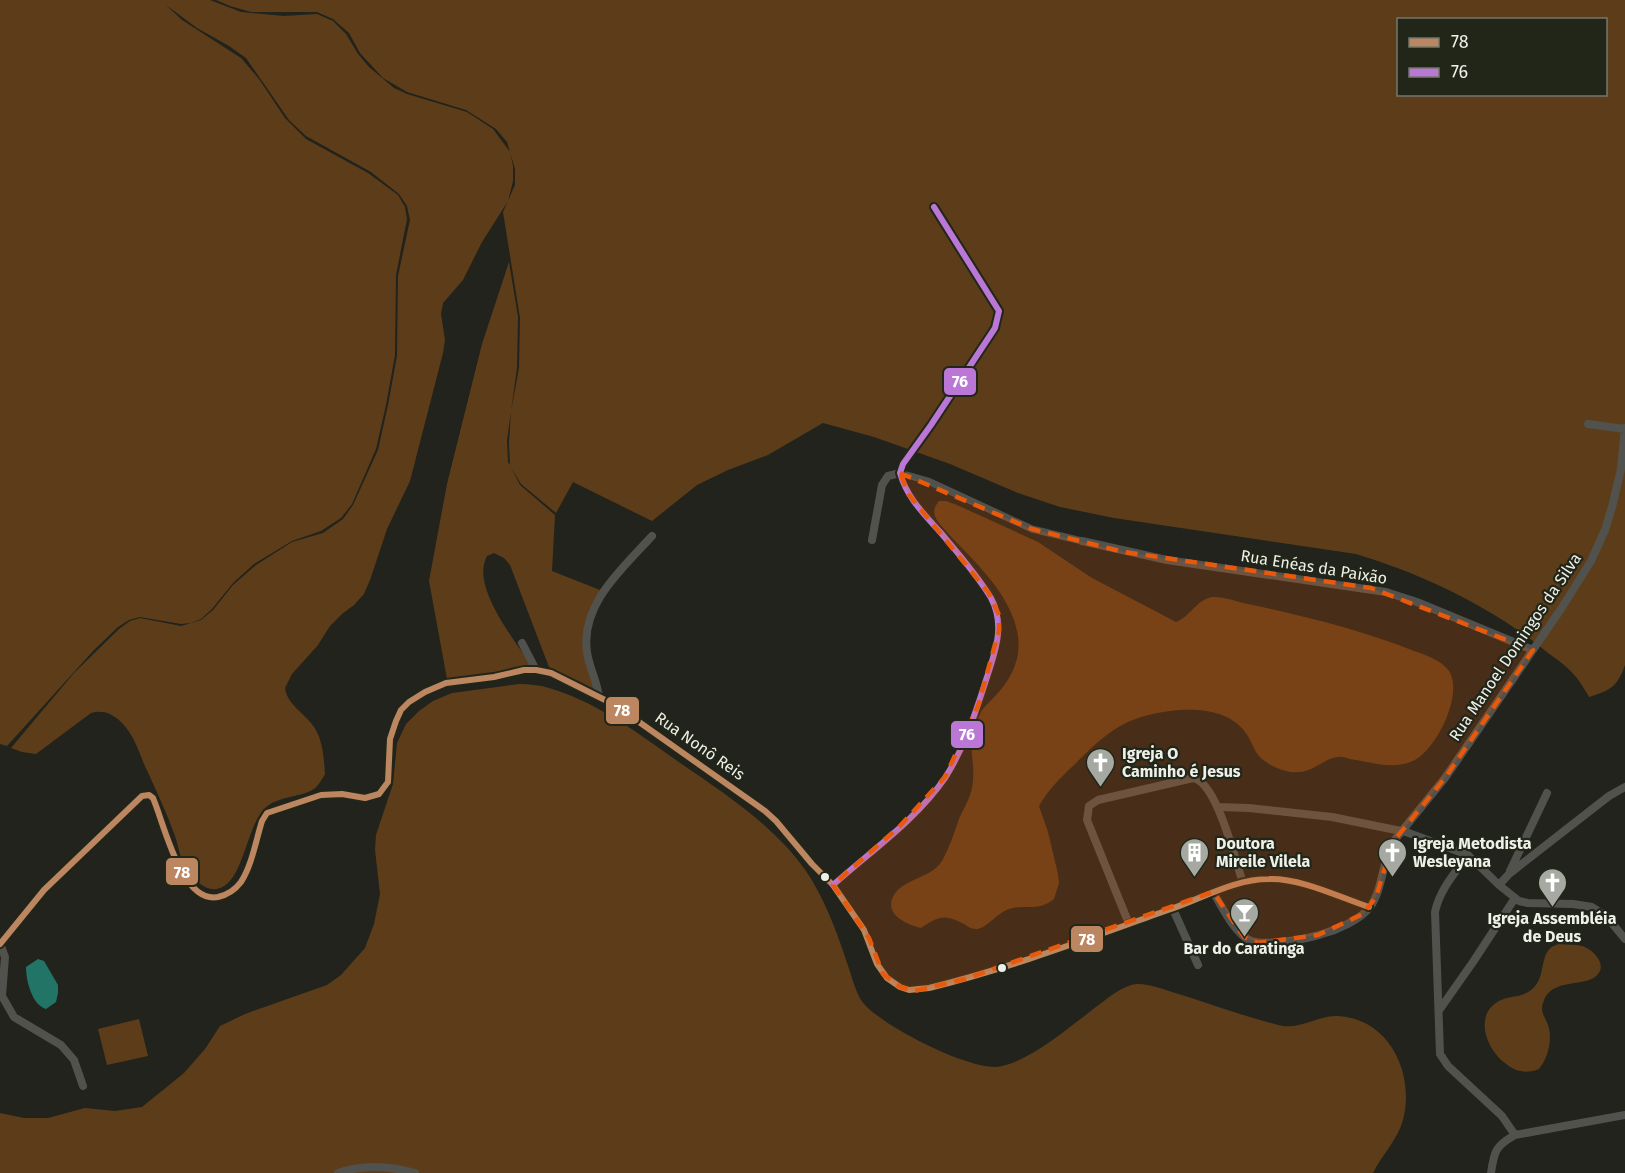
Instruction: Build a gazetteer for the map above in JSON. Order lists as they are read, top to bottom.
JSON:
{
  "streets": {
    "street": ["Rua Enéas da Paixão", "Rua Manoel Domingos da Silva", "Rua Nonô Reis"]
  },
  "crossings": [
    ["Rua Enéas da Paixão", "Rua Manoel Domingos da Silva"],
    ["Rua Manoel Domingos da Silva", "Rua Nonô Reis"]
  ],
  "places": {
    "church": ["Igreja O Caminho é Jesus", "Igreja Metodista Wesleyana", "Igreja Assembléia de Deus"],
    "building": ["Doutora Mireile Vilela"],
    "bar": ["Bar do Caratinga"]
  },
  "lines": ["transit line 76", "transit line 78"],
  "legend": ["78", "76"]
}
